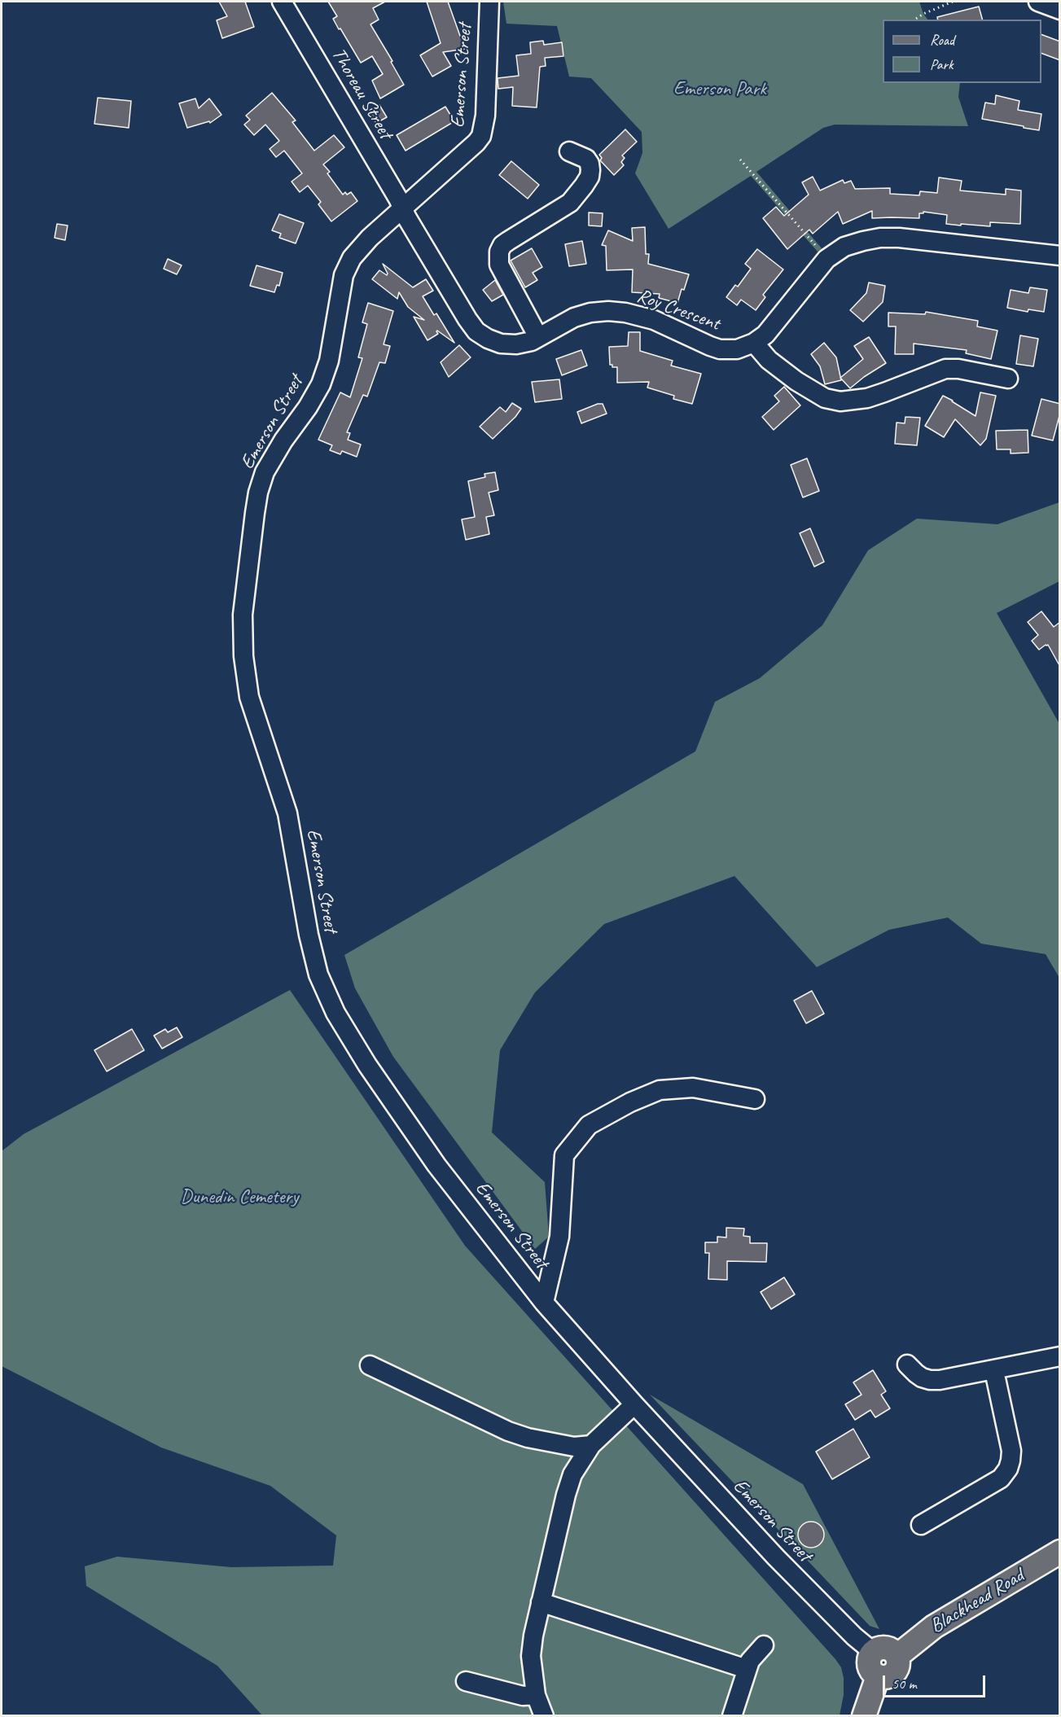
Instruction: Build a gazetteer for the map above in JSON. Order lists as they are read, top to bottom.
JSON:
{
  "streets": {
    "main road": ["Blackhead Road"],
    "street": ["Emerson Street", "Thoreau Street", "Roy Crescent"]
  },
  "crossings": [
    ["Emerson Street", "Thoreau Street"],
    ["Emerson Street", "Roy Crescent"],
    ["Emerson Street", "Blackhead Road"],
    ["Thoreau Street", "Roy Crescent"]
  ],
  "parks": ["Emerson Park", "Dunedin Cemetery"],
  "legend": ["Road", "Park"],
  "scale_bar": "50 m"
}
